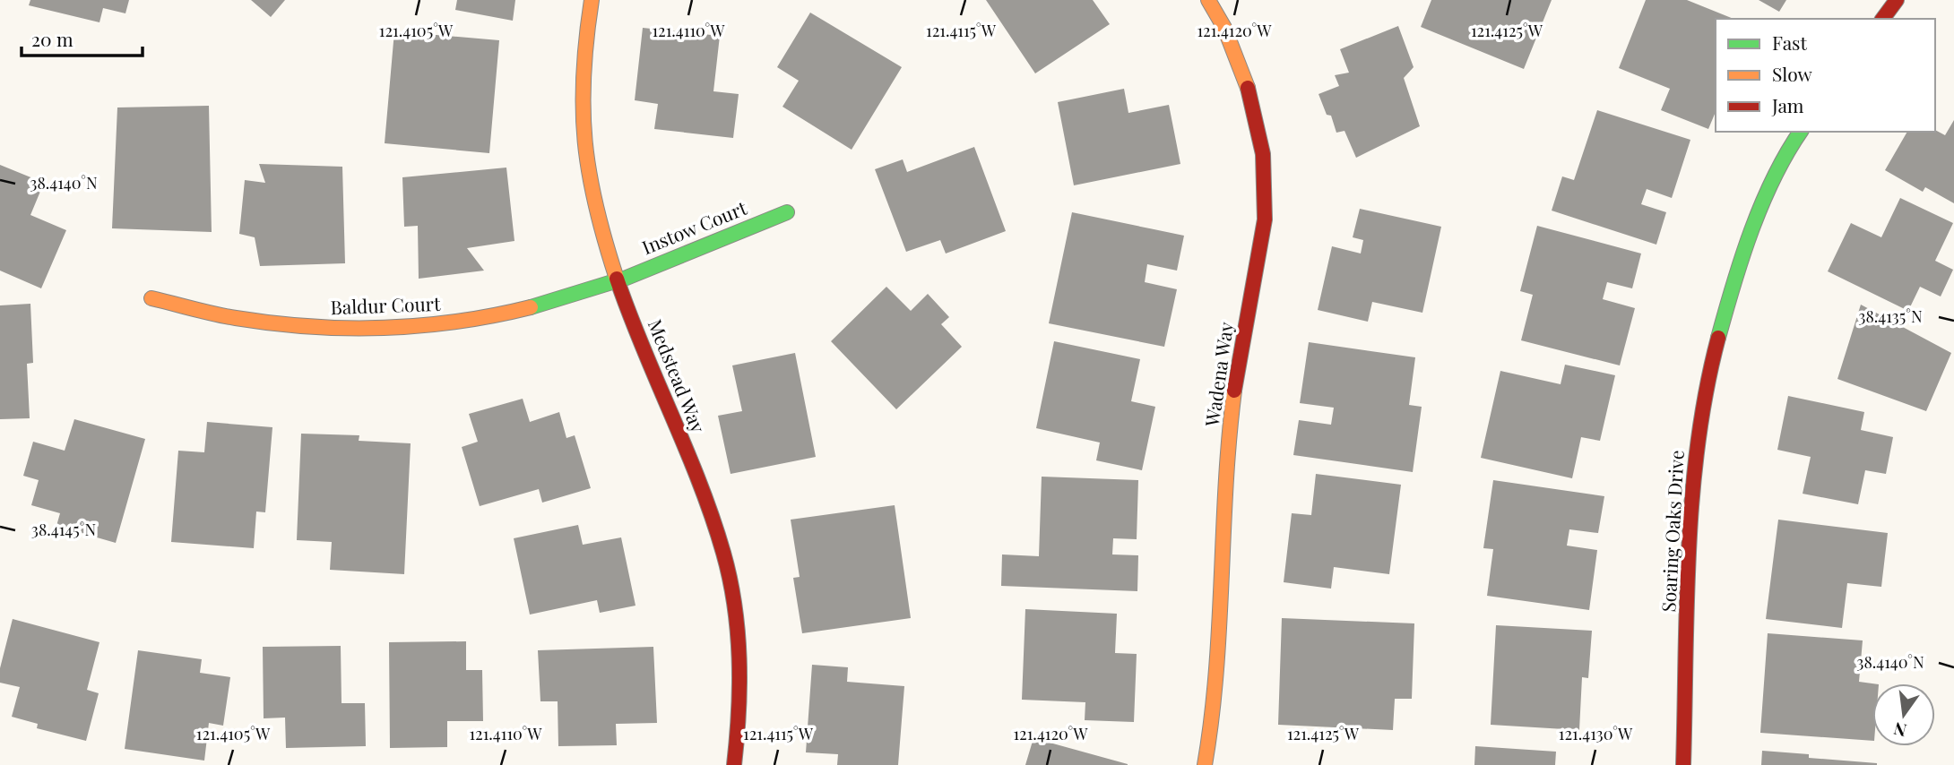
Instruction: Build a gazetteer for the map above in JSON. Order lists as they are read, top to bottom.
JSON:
{
  "streets": {
    "street": [
      "Instow Court",
      "Baldur Court",
      "Wadena Way",
      "Medstead Way",
      "Soaring Oaks Drive"
    ]
  },
  "crossings": [
    ["Instow Court", "Baldur Court"],
    ["Instow Court", "Medstead Way"],
    ["Baldur Court", "Medstead Way"]
  ],
  "legend": ["Fast", "Slow", "Jam"],
  "scale_bar": "20 m",
  "north": "bottom",
  "coordinates": [
    "121.4105°W",
    "121.4110°W",
    "121.4115°W",
    "121.4120°W",
    "121.4125°W",
    "38.4140°N",
    "38.4135°N",
    "38.4145°N",
    "121.4130°W"
  ]
}
